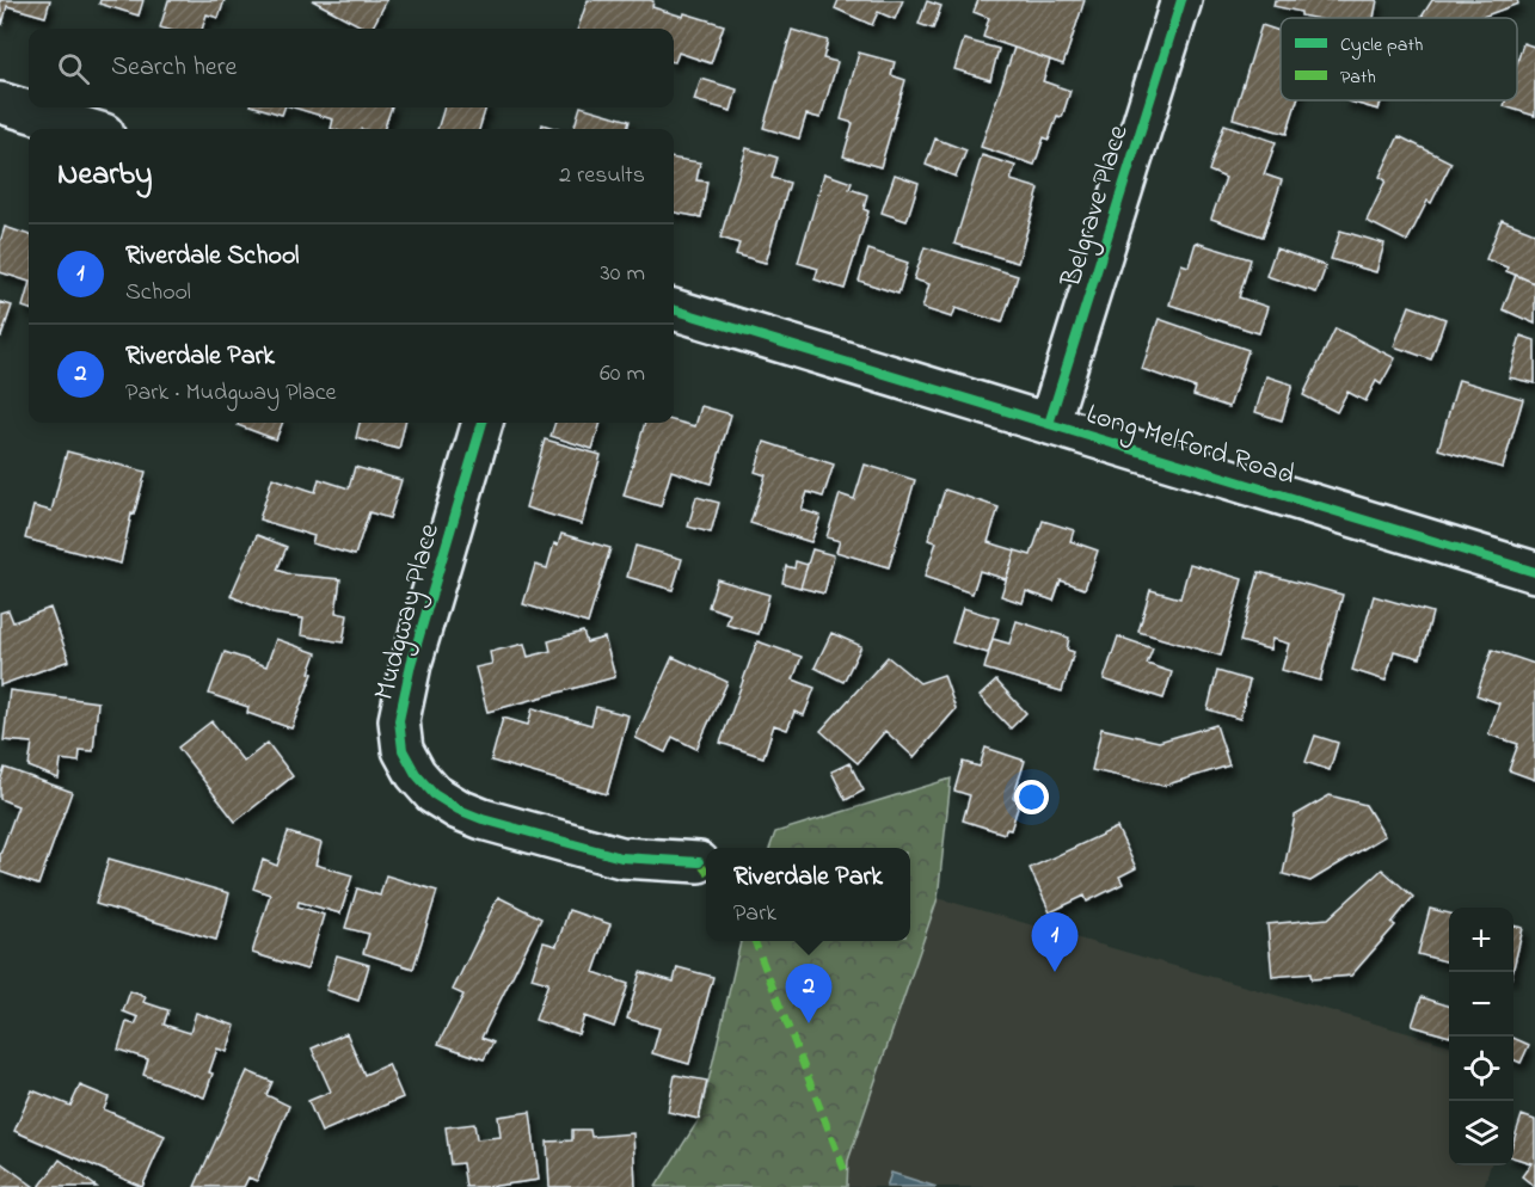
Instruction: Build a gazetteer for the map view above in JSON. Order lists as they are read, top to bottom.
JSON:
{
  "streets": {
    "street": ["Belgrave Place", "Long Melford Road", "Mudgway Place"]
  },
  "crossings": [
    ["Belgrave Place", "Long Melford Road"]
  ],
  "legend": ["Cycle path", "Path"],
  "page": {
    "search": "Search here",
    "heading": ["Nearby", "2 results"],
    "list": [
      {
        "mark": "1",
        "name": "Riverdale School",
        "note": "School",
        "value": "30 m"
      },
      {
        "mark": "2",
        "name": "Riverdale Park",
        "note": "Park · Mudgway Place",
        "value": "60 m"
      }
    ],
    "popup": ["Riverdale Park", "Park"],
    "map_buttons": ["+", "−"],
    "pins": ["1", "2"]
  }
}
